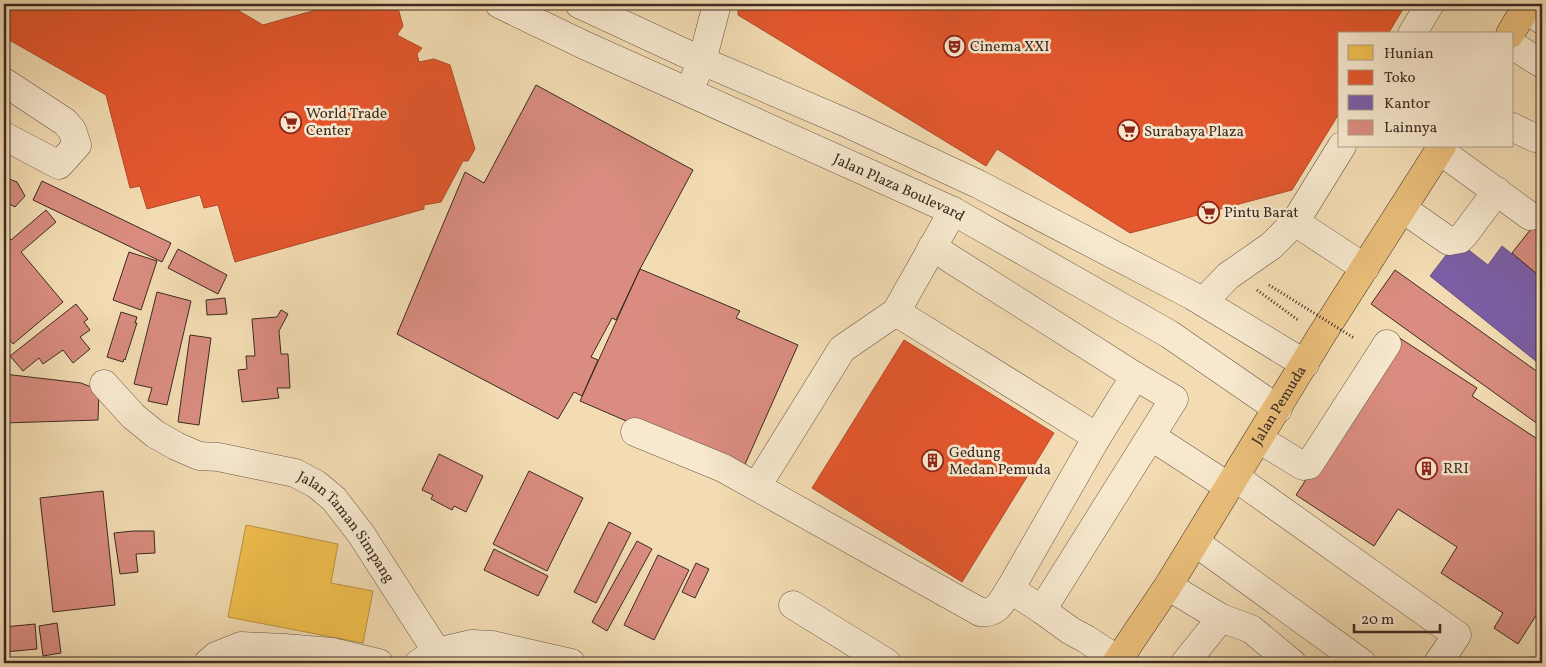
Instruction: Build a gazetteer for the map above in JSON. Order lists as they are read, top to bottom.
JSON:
{
  "streets": {
    "main road": ["Jalan Pemuda"],
    "street": ["Jalan Plaza Boulevard", "Jalan Taman Simpang"]
  },
  "crossings": [
    ["Jalan Plaza Boulevard", "Jalan Pemuda"]
  ],
  "places": {
    "theatre": ["Cinema XXI"],
    "supermarket": ["World Trade Center", "Surabaya Plaza", "Pintu Barat"],
    "building": ["Gedung Medan Pemuda", "RRI"]
  },
  "legend": [
    "Hunian",
    "Toko",
    "Kantor",
    "Lainnya"
  ],
  "scale_bar": "20 m"
}
